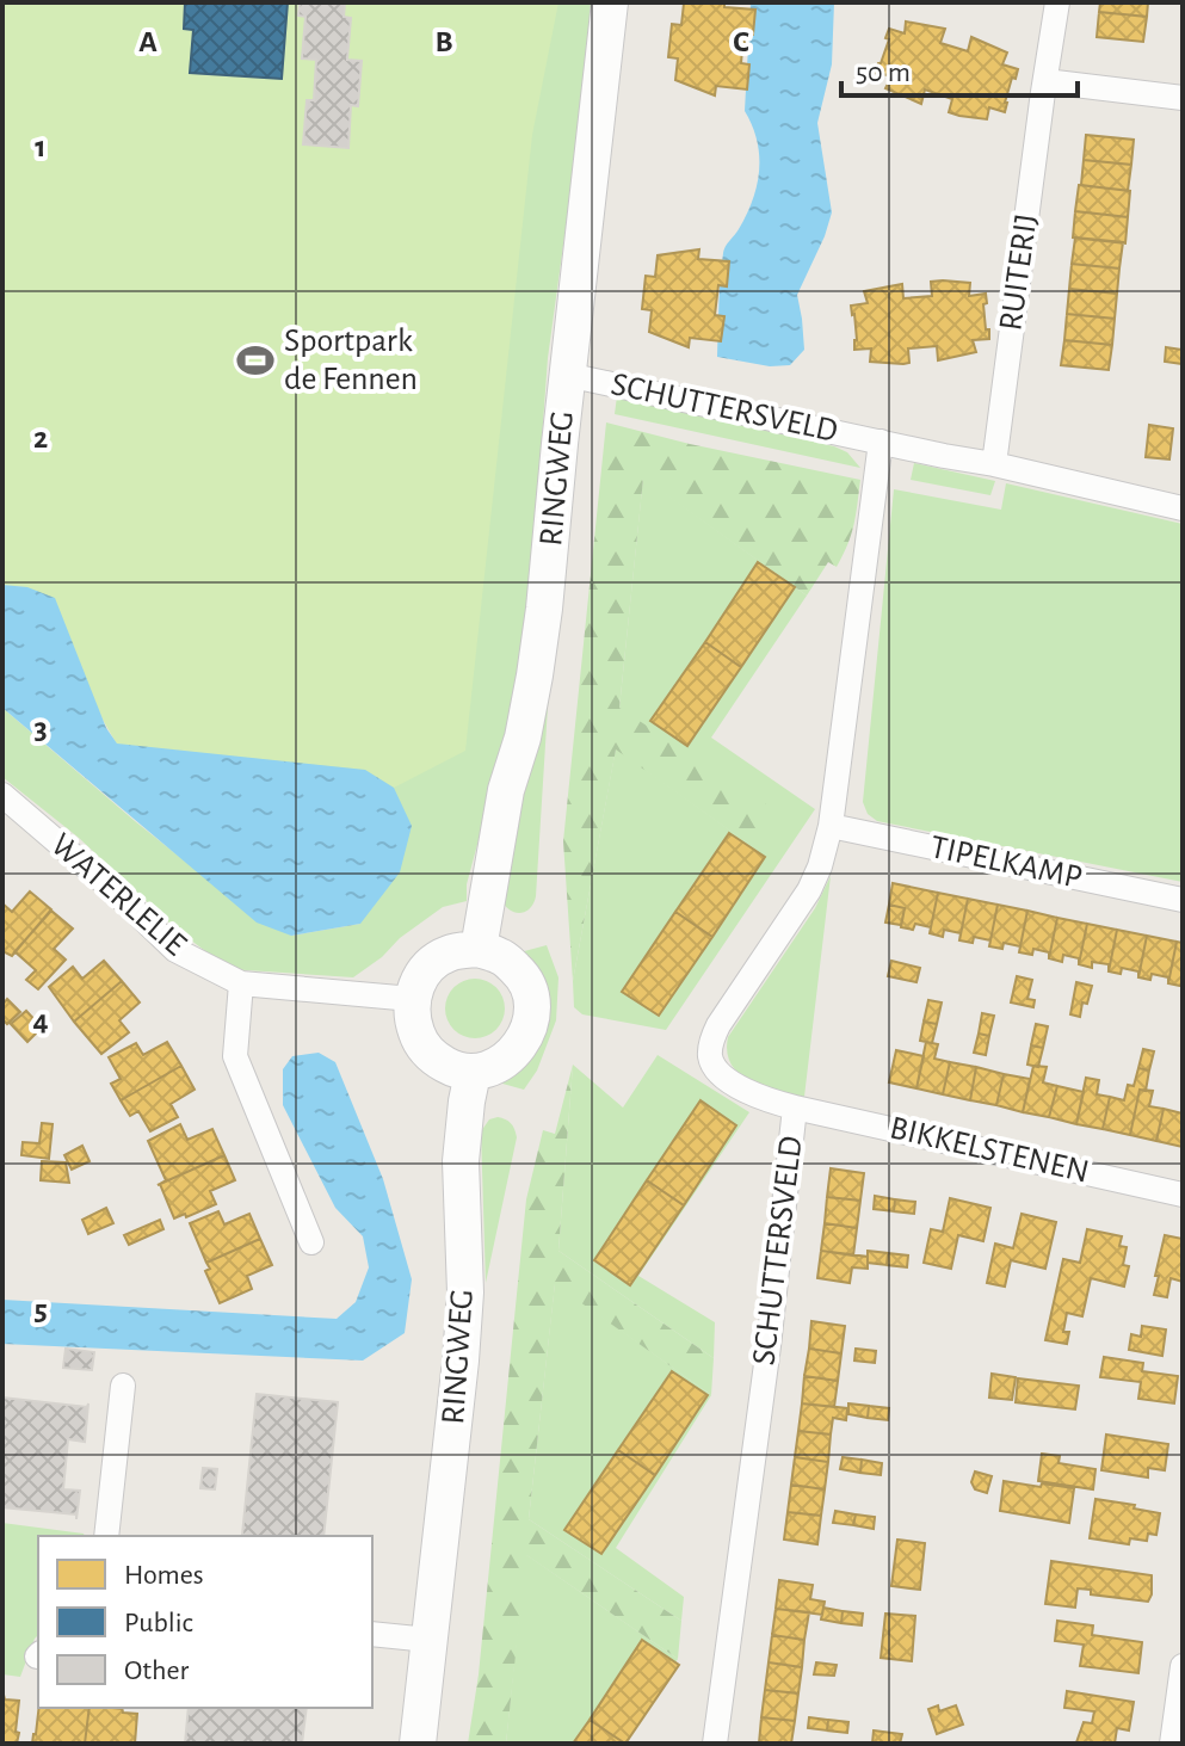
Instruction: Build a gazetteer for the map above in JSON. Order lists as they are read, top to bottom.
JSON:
{
  "streets": {
    "main road": ["RINGWEG"],
    "street": [
      "RUITERIJ",
      "SCHUTTERSVELD",
      "TIPELKAMP",
      "WATERLELIE",
      "BIKKELSTENEN"
    ]
  },
  "crossings": [
    ["RUITERIJ", "SCHUTTERSVELD"],
    ["SCHUTTERSVELD", "RINGWEG"],
    ["SCHUTTERSVELD", "TIPELKAMP"],
    ["SCHUTTERSVELD", "BIKKELSTENEN"],
    ["RINGWEG", "WATERLELIE"]
  ],
  "places": {
    "sports": ["Sportpark de Fennen"]
  },
  "legend": ["Homes", "Public", "Other"],
  "scale_bar": "50 m",
  "grid": {
    "columns": ["A", "B", "C"],
    "rows": [
      "1",
      "2",
      "3",
      "4",
      "5"
    ]
  }
}
